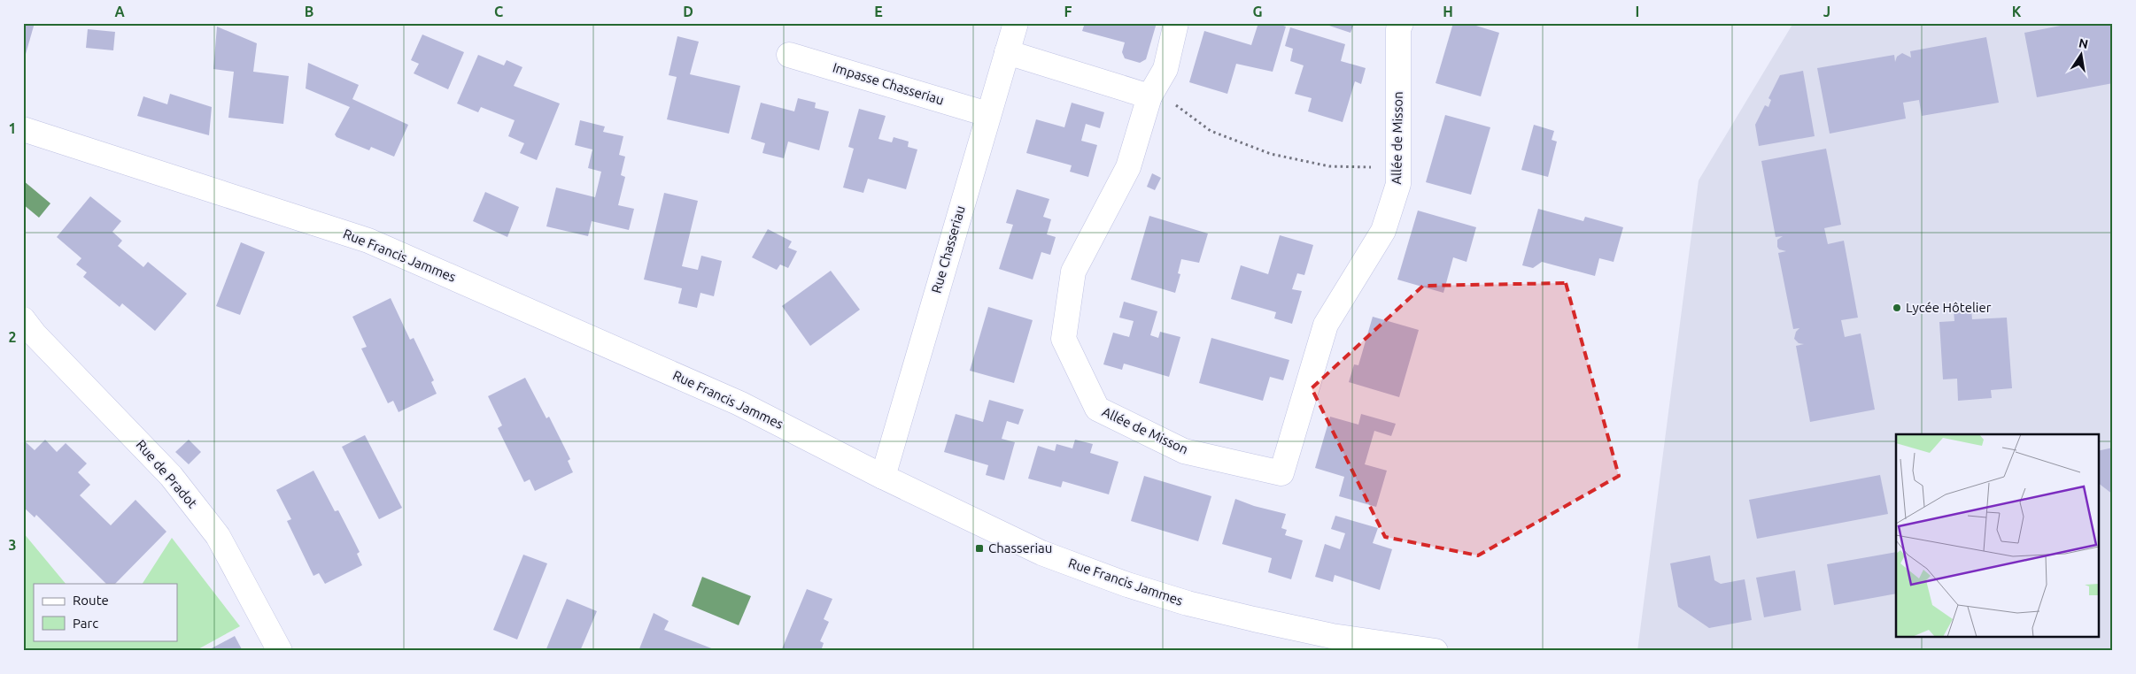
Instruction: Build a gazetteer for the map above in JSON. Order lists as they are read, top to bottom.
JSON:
{
  "streets": {
    "street": [
      "Impasse Chasseriau",
      "Allée de Misson",
      "Rue Chasseriau",
      "Rue Francis Jammes",
      "Rue de Pradot"
    ]
  },
  "crossings": [
    ["Impasse Chasseriau", "Rue Chasseriau"],
    ["Rue Chasseriau", "Rue Francis Jammes"]
  ],
  "places": {
    "other": ["Lycée Hôtelier"],
    "transit": ["Chasseriau"]
  },
  "legend": ["Route", "Parc"],
  "north": "top",
  "grid": {
    "columns": [
      "A",
      "B",
      "C",
      "D",
      "E",
      "F",
      "G",
      "H",
      "I",
      "J",
      "K"
    ],
    "rows": ["1", "2", "3"]
  }
}
